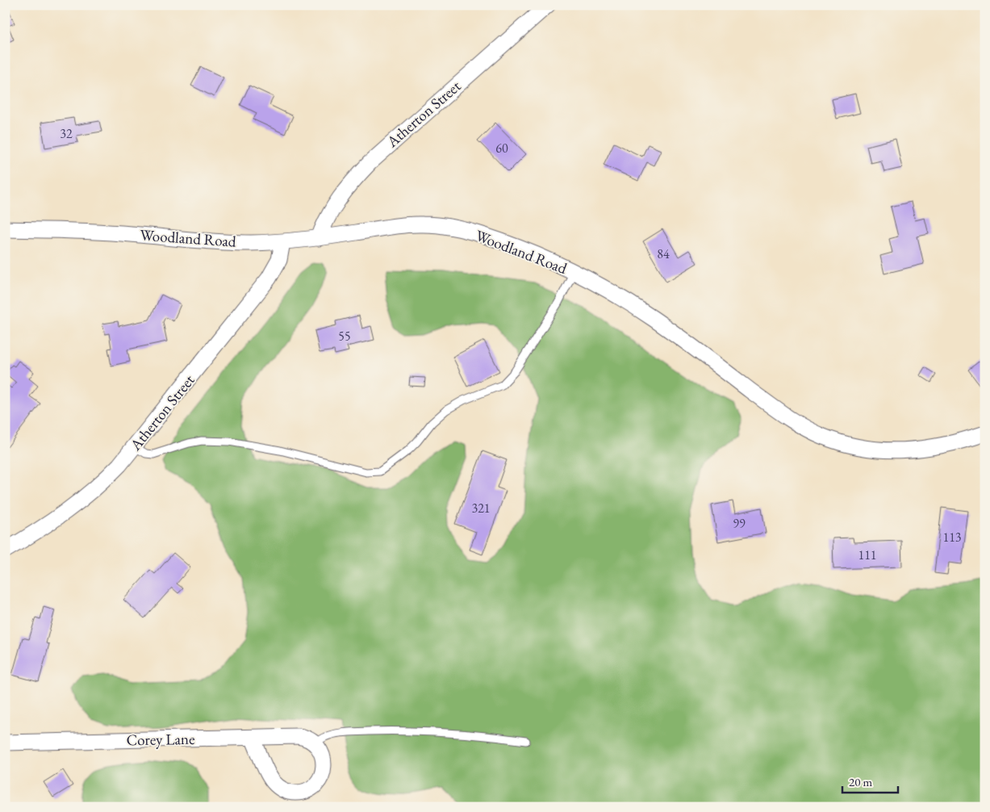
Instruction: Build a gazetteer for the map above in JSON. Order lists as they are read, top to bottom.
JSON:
{
  "streets": {
    "street": ["Atherton Street", "Woodland Road", "Corey Lane"]
  },
  "crossings": [
    ["Atherton Street", "Woodland Road"]
  ],
  "house_numbers": [
    "32",
    "60",
    "84",
    "55",
    "321",
    "99",
    "113",
    "111"
  ],
  "scale_bar": "20 m"
}
